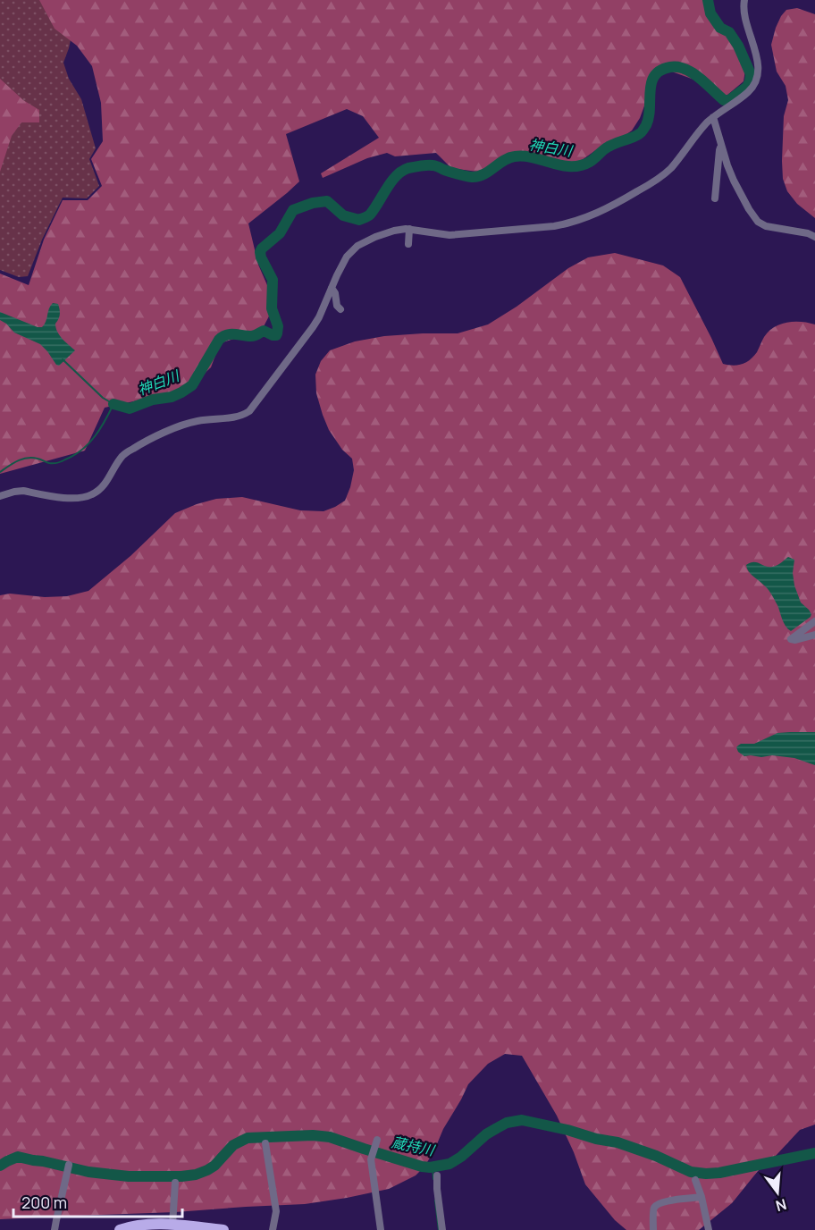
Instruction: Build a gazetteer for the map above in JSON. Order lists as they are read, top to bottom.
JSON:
{
  "water": ["神白川", "蔵持川"],
  "scale_bar": "200 m",
  "north": "bottom"
}
